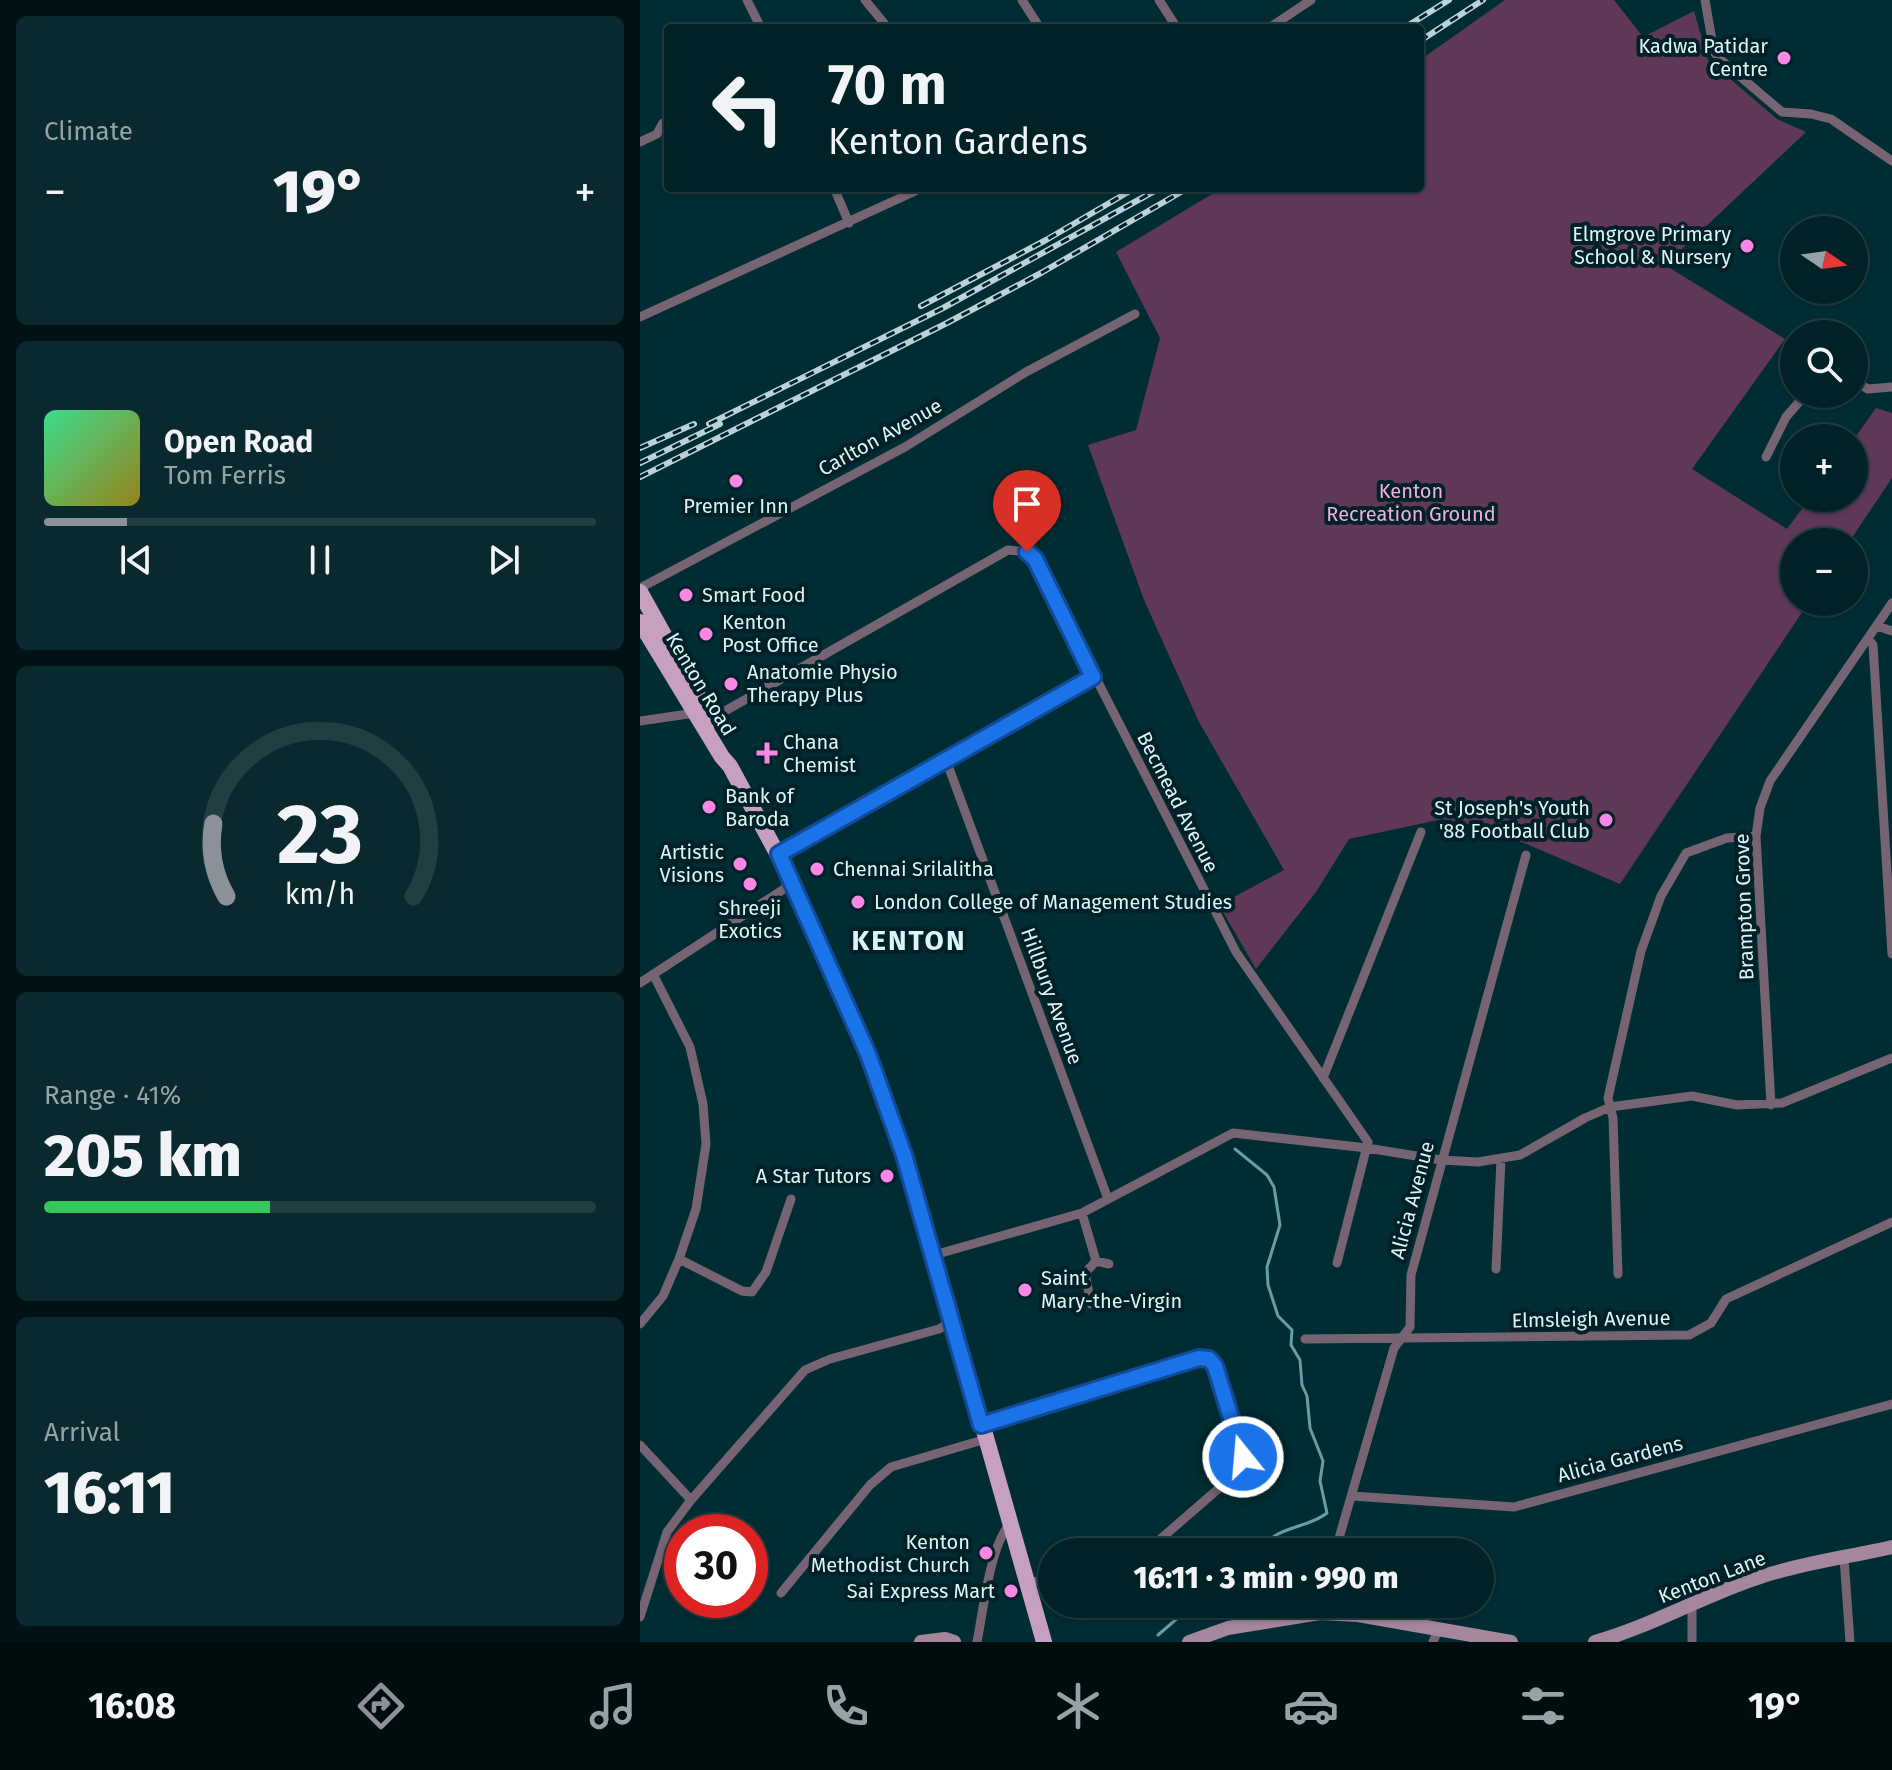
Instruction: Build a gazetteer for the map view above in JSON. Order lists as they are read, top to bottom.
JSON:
{
  "streets": {
    "main road": ["Kenton Road"],
    "street": [
      "Carlton Avenue",
      "Becmead Avenue",
      "Brampton Grove",
      "Hillbury Avenue",
      "Alicia Avenue",
      "Elmsleigh Avenue",
      "Alicia Gardens",
      "Kenton Lane"
    ]
  },
  "crossings": [
    ["Carlton Avenue", "Kenton Road"],
    ["Kenton Road", "Becmead Avenue"],
    ["Alicia Avenue", "Elmsleigh Avenue"],
    ["Alicia Avenue", "Alicia Gardens"]
  ],
  "districts": ["KENTON"],
  "parks": ["Kenton Recreation Ground"],
  "places": {
    "other": [
      "Kadwa Patidar Centre",
      "Elmgrove Primary School & Nursery",
      "Premier Inn",
      "Smart Food",
      "Kenton Post Office",
      "Anatomie Physio Therapy Plus",
      "Bank of Baroda",
      "St Joseph's Youth '88 Football Club",
      "Artistic Visions",
      "Chennai Srilalitha",
      "Shreeji Exotics",
      "London College of Management Studies",
      "A Star Tutors",
      "Saint Mary-the-Virgin",
      "Kenton Methodist Church",
      "Sai Express Mart"
    ],
    "health": ["Chana Chemist"]
  },
  "north": "right",
  "page": {
    "tile": [
      "Climate",
      ["Range · 41%", "205 km"],
      ["Arrival", "16:11"]
    ],
    "turn": ["70 m", "Kenton Gardens"],
    "heat": ["−", "19°", "+"],
    "map_buttons": ["+", "−"],
    "song": ["Open Road", "Tom Ferris"],
    "limit": "30",
    "trip": "16:11 · 3 min · 990 m",
    "tabs": ["16:08", "19°"],
    "gauge": ["23", "km/h"]
  }
}
